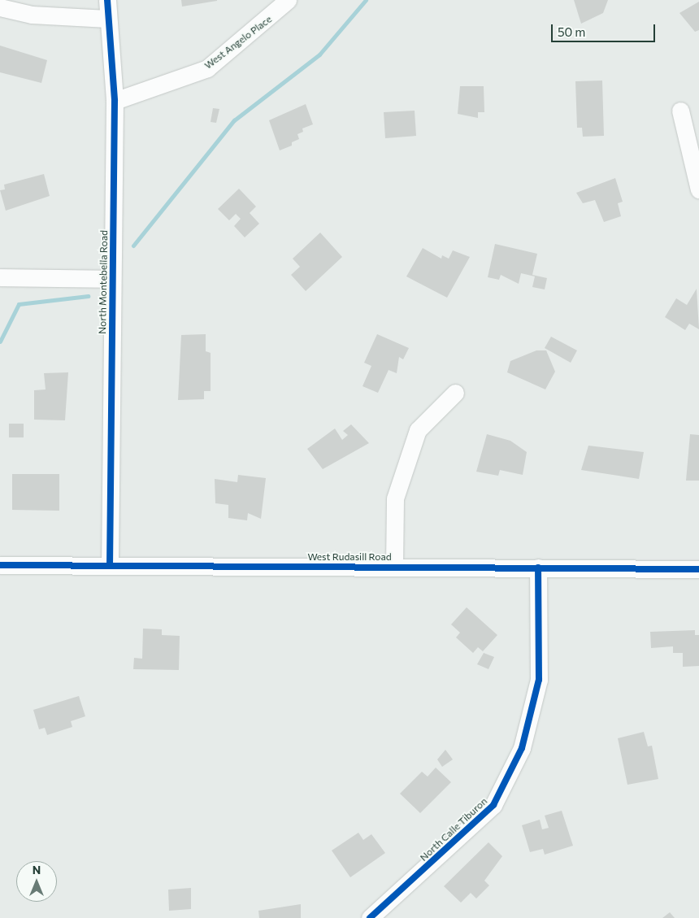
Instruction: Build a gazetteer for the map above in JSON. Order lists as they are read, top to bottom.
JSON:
{
  "streets": {
    "street": [
      "West Angelo Place",
      "North Montebella Road",
      "West Rudasill Road",
      "North Calle Tiburon"
    ]
  },
  "crossings": [
    ["West Angelo Place", "North Montebella Road"],
    ["North Montebella Road", "West Rudasill Road"],
    ["West Rudasill Road", "North Calle Tiburon"]
  ],
  "scale_bar": "50 m",
  "north": "top"
}
